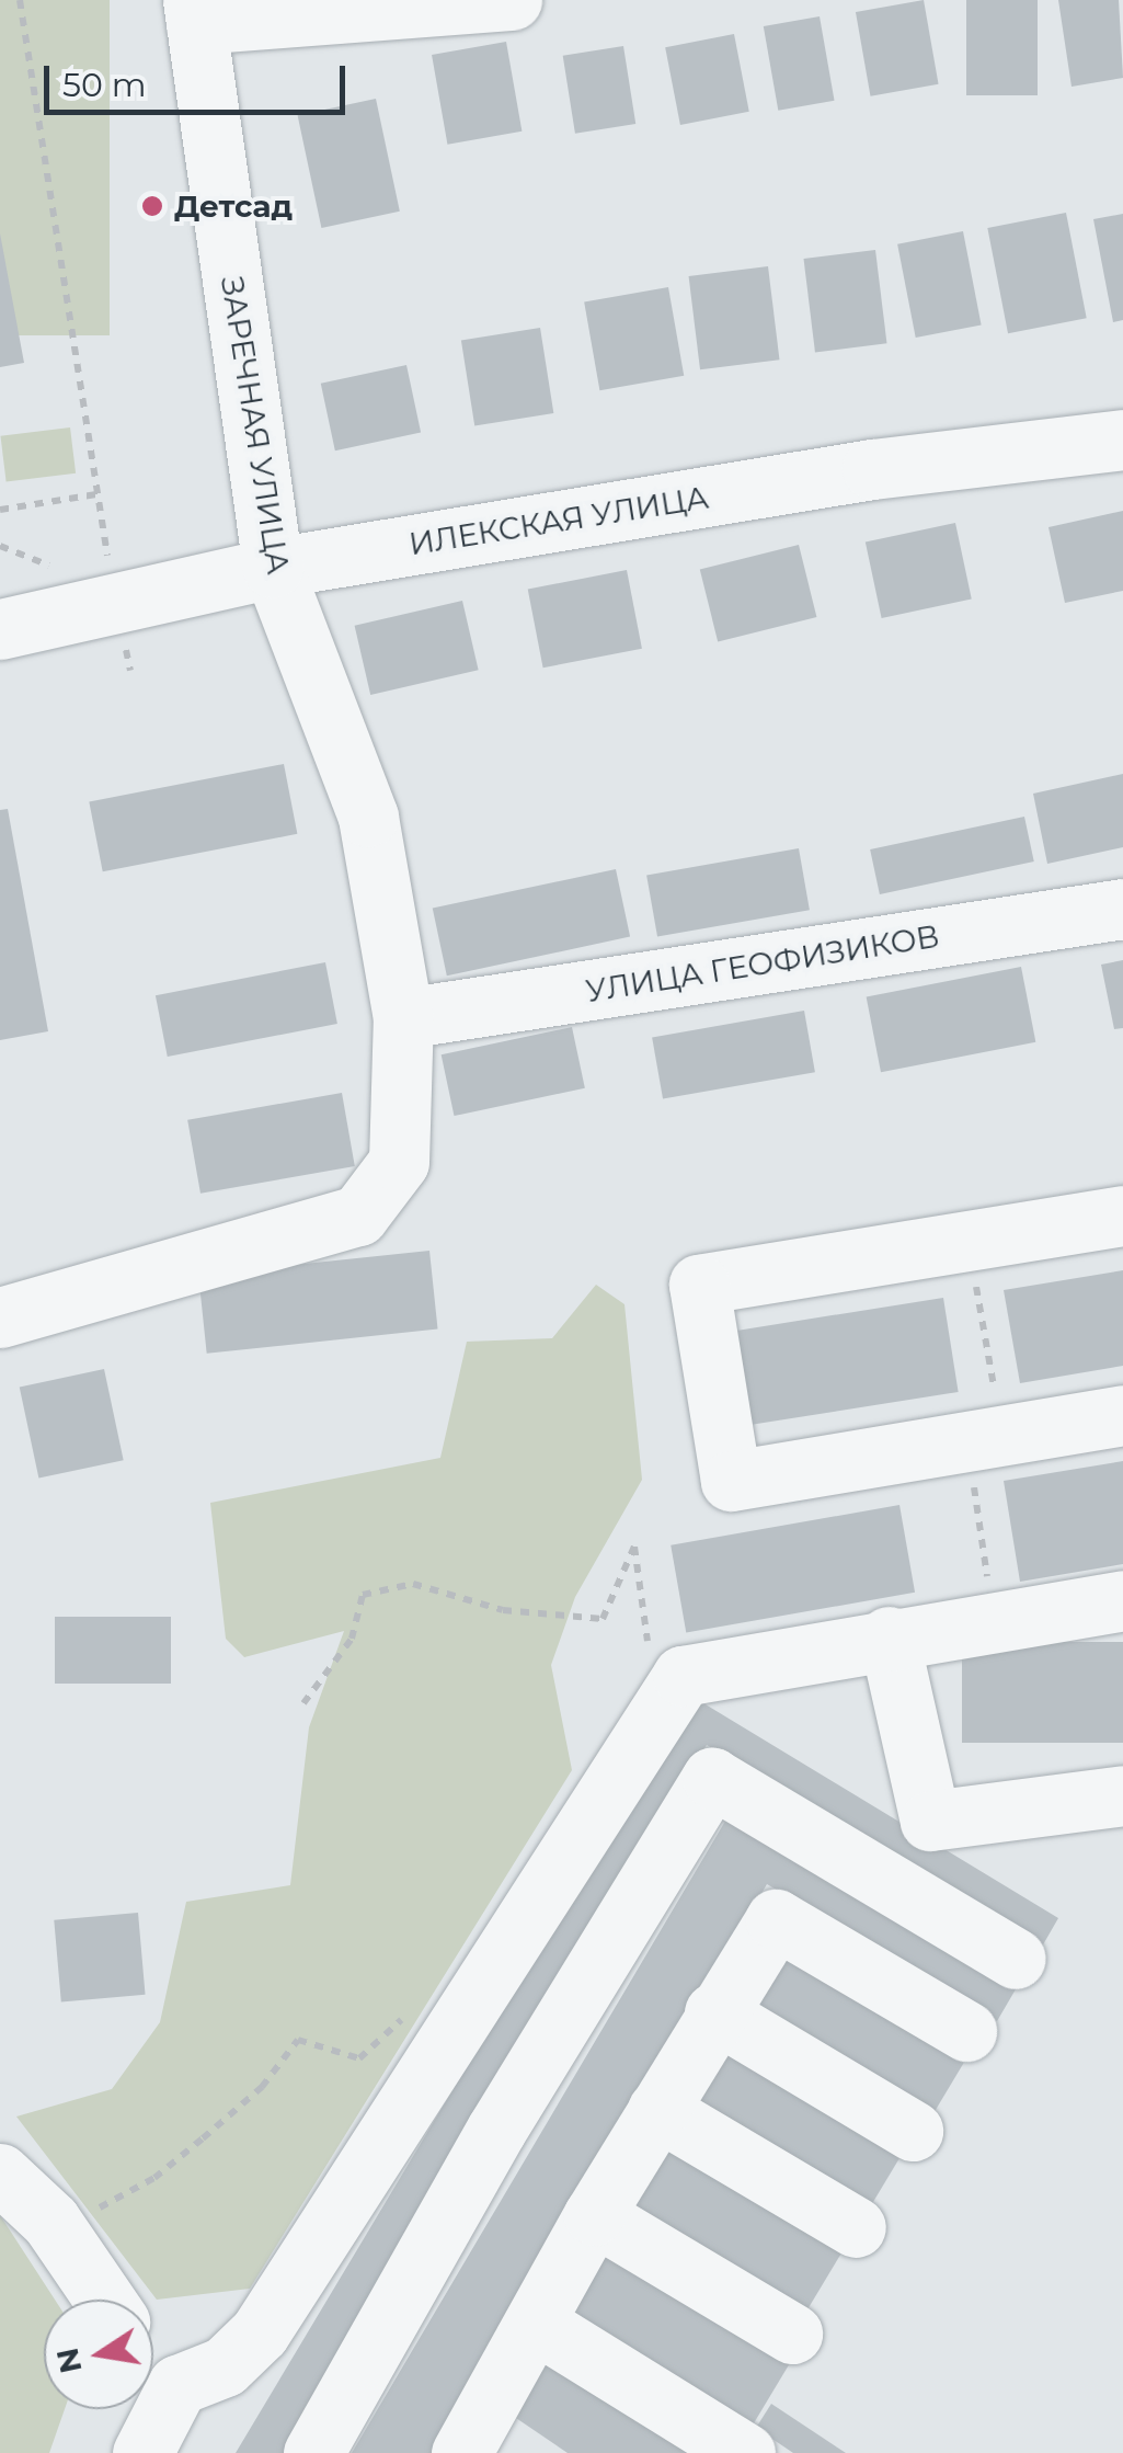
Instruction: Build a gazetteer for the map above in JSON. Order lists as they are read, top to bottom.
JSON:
{
  "streets": {
    "street": ["ЗАРЕЧНАЯ УЛИЦА", "ИЛЕКСКАЯ УЛИЦА", "УЛИЦА ГЕОФИЗИКОВ"]
  },
  "crossings": [
    ["ЗАРЕЧНАЯ УЛИЦА", "ИЛЕКСКАЯ УЛИЦА"],
    ["ЗАРЕЧНАЯ УЛИЦА", "УЛИЦА ГЕОФИЗИКОВ"]
  ],
  "places": ["Детсад"],
  "scale_bar": "50 m",
  "north": "left"
}
